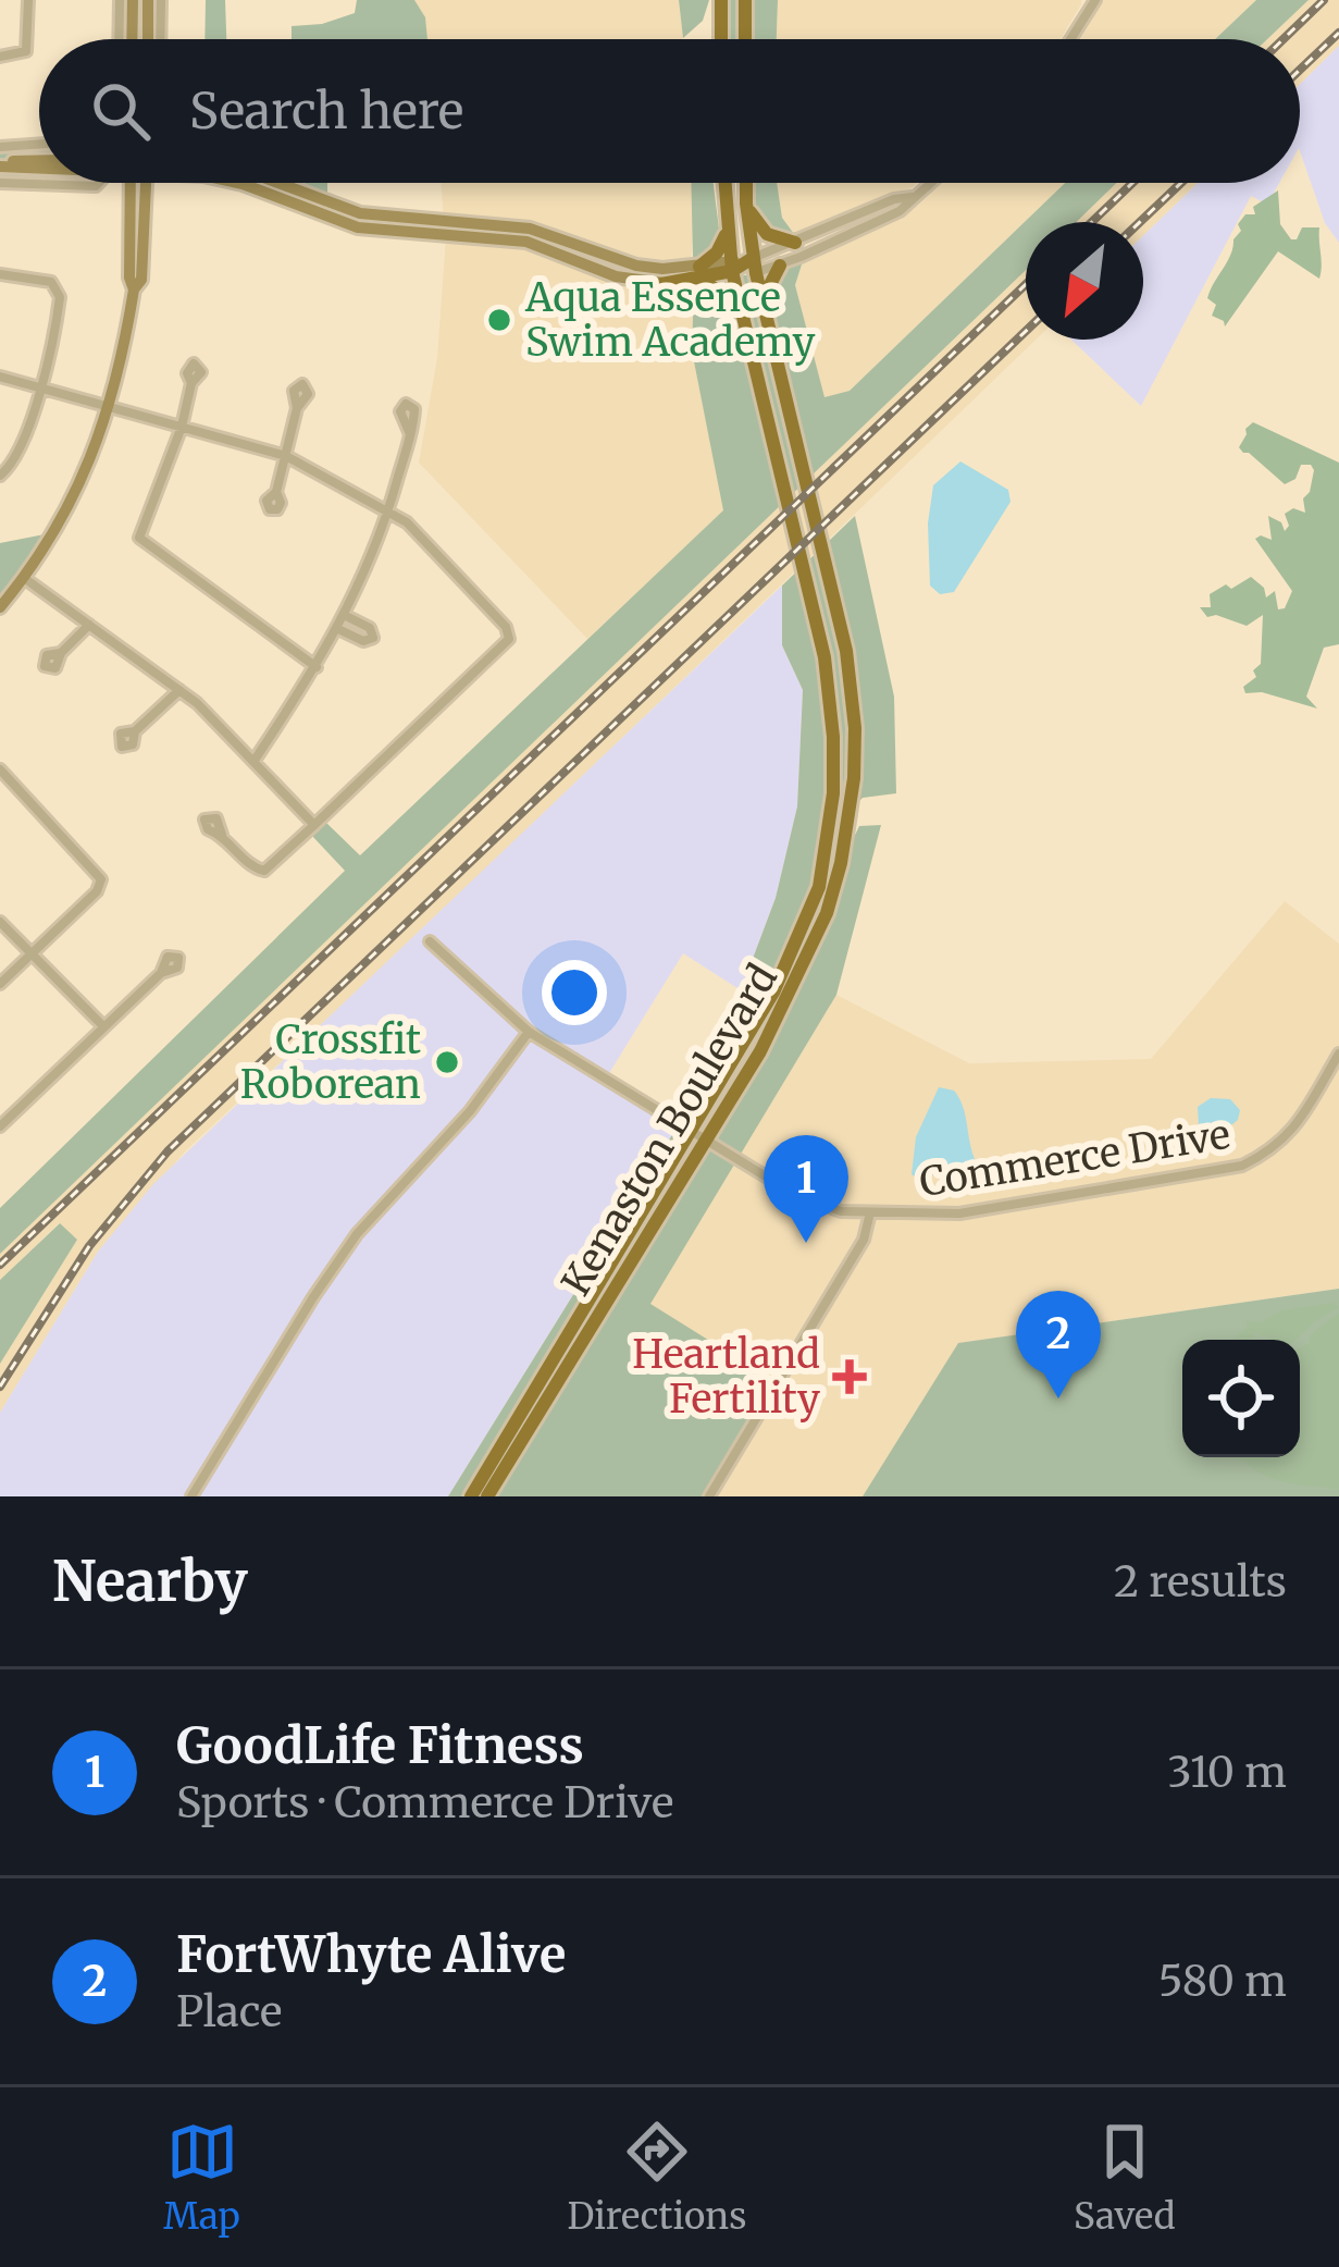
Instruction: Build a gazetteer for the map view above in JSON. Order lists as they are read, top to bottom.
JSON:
{
  "streets": {
    "main road": ["Kenaston Boulevard"],
    "street": ["Commerce Drive"]
  },
  "crossings": [
    ["Kenaston Boulevard", "Commerce Drive"]
  ],
  "places": {
    "other": ["Aqua Essence Swim Academy", "Crossfit Roborean"],
    "health": ["Heartland Fertility"]
  },
  "north": "bottom left",
  "page": {
    "search": "Search here",
    "pins": ["1", "2"],
    "heading": ["Nearby", "2 results"],
    "list": [
      {
        "mark": "1",
        "name": "GoodLife Fitness",
        "note": "Sports · Commerce Drive",
        "value": "310 m"
      },
      {
        "mark": "2",
        "name": "FortWhyte Alive",
        "note": "Place",
        "value": "580 m"
      }
    ],
    "nav": ["Map", "Directions", "Saved"]
  }
}
